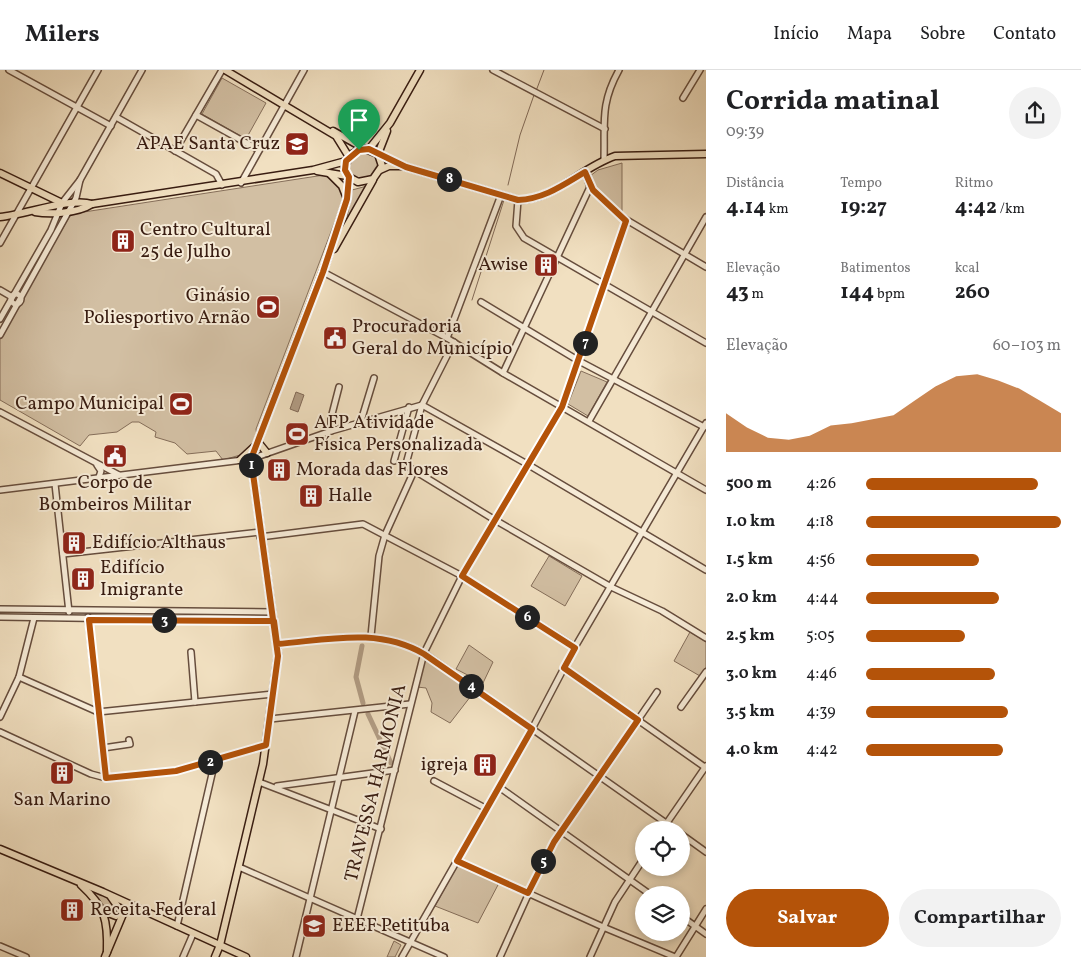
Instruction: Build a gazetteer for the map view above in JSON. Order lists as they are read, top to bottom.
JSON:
{
  "streets": {
    "street": ["TRAVESSA HARMONIA"]
  },
  "places": {
    "school or university": ["APAE Santa Cruz", "EEEF Petituba"],
    "building": [
      "Centro Cultural 25 de Julho",
      "Awise",
      "Morada das Flores",
      "Halle",
      "Edifício Althaus",
      "Edifício Imigrante",
      "igreja",
      "San Marino",
      "Receita Federal"
    ],
    "sports": ["Ginásio Poliesportivo Arnão", "Campo Municipal", "AFP Atividade Física Personalizada"],
    "public building": ["Procuradoria Geral do Município", "Corpo de Bombeiros Militar"]
  },
  "page": {
    "header": "Milers",
    "nav": [
      "Início",
      "Mapa",
      "Sobre",
      "Contato"
    ],
    "heading": ["Corrida matinal", "09:39"],
    "stats": [
      ["Distância", "4.14 km"],
      ["Tempo", "19:27"],
      ["Ritmo", "4:42 /km"],
      ["Elevação", "43 m"],
      ["Batimentos", "144 bpm"],
      ["kcal", "260"]
    ],
    "pins": [
      "8",
      "7",
      "1",
      "6",
      "3",
      "4",
      "2",
      "5"
    ],
    "chart": ["Elevação", "60–103 m"],
    "list": [
      {
        "name": "500 m",
        "note": "4:26"
      },
      {
        "name": "1.0 km",
        "note": "4:18"
      },
      {
        "name": "1.5 km",
        "note": "4:56"
      },
      {
        "name": "2.0 km",
        "note": "4:44"
      },
      {
        "name": "2.5 km",
        "note": "5:05"
      },
      {
        "name": "3.0 km",
        "note": "4:46"
      },
      {
        "name": "3.5 km",
        "note": "4:39"
      },
      {
        "name": "4.0 km",
        "note": "4:42"
      }
    ],
    "buttons": ["Salvar", "Compartilhar"]
  }
}
